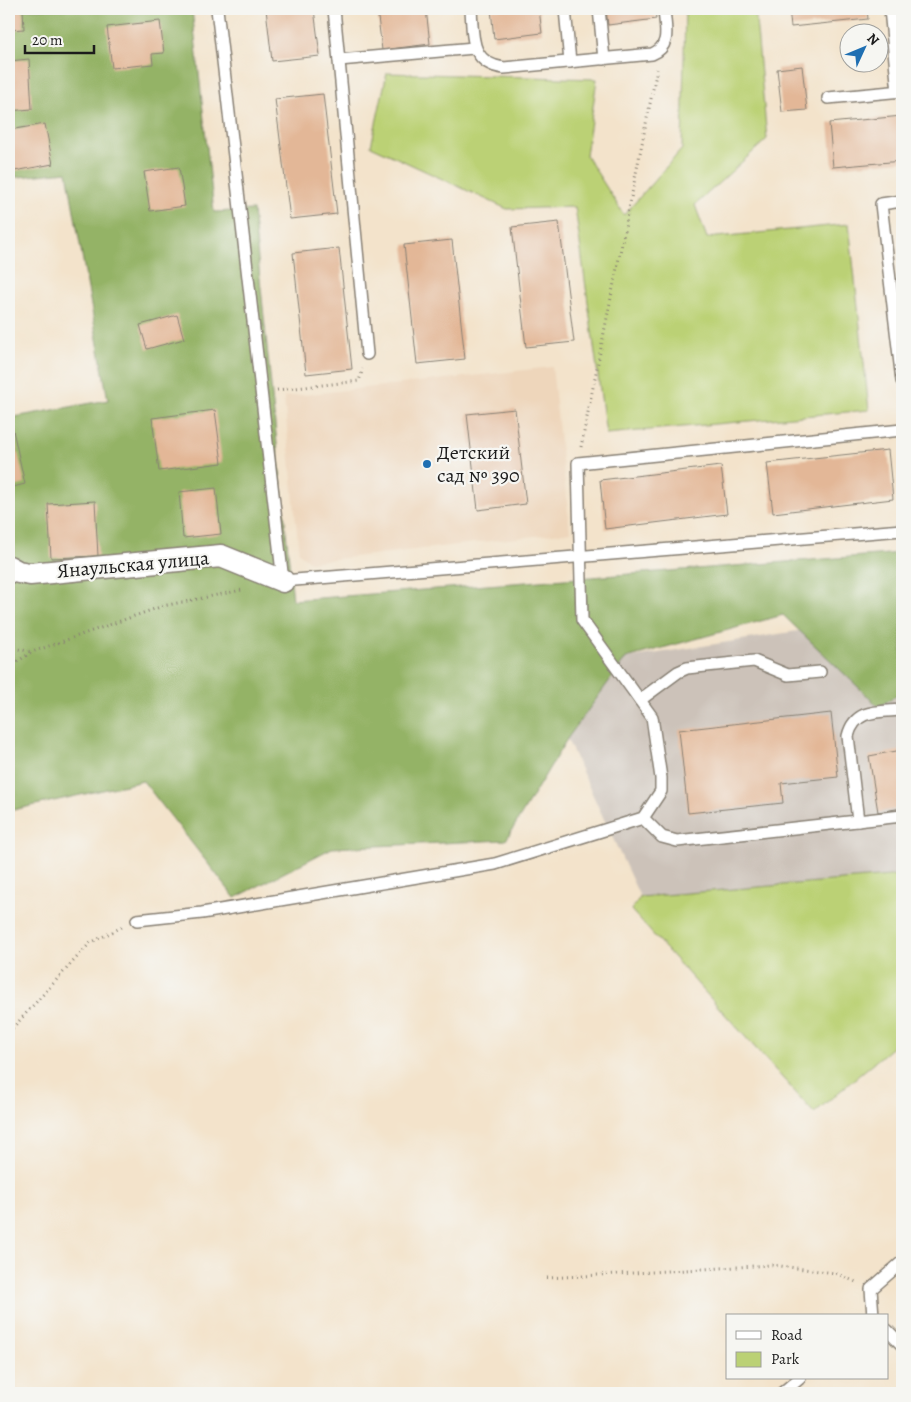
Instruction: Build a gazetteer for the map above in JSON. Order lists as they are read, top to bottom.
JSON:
{
  "streets": {
    "street": ["Янаульская улица"]
  },
  "places": ["Детский сад № 390"],
  "legend": ["Road", "Park"],
  "scale_bar": "20 m",
  "north": "top right"
}
